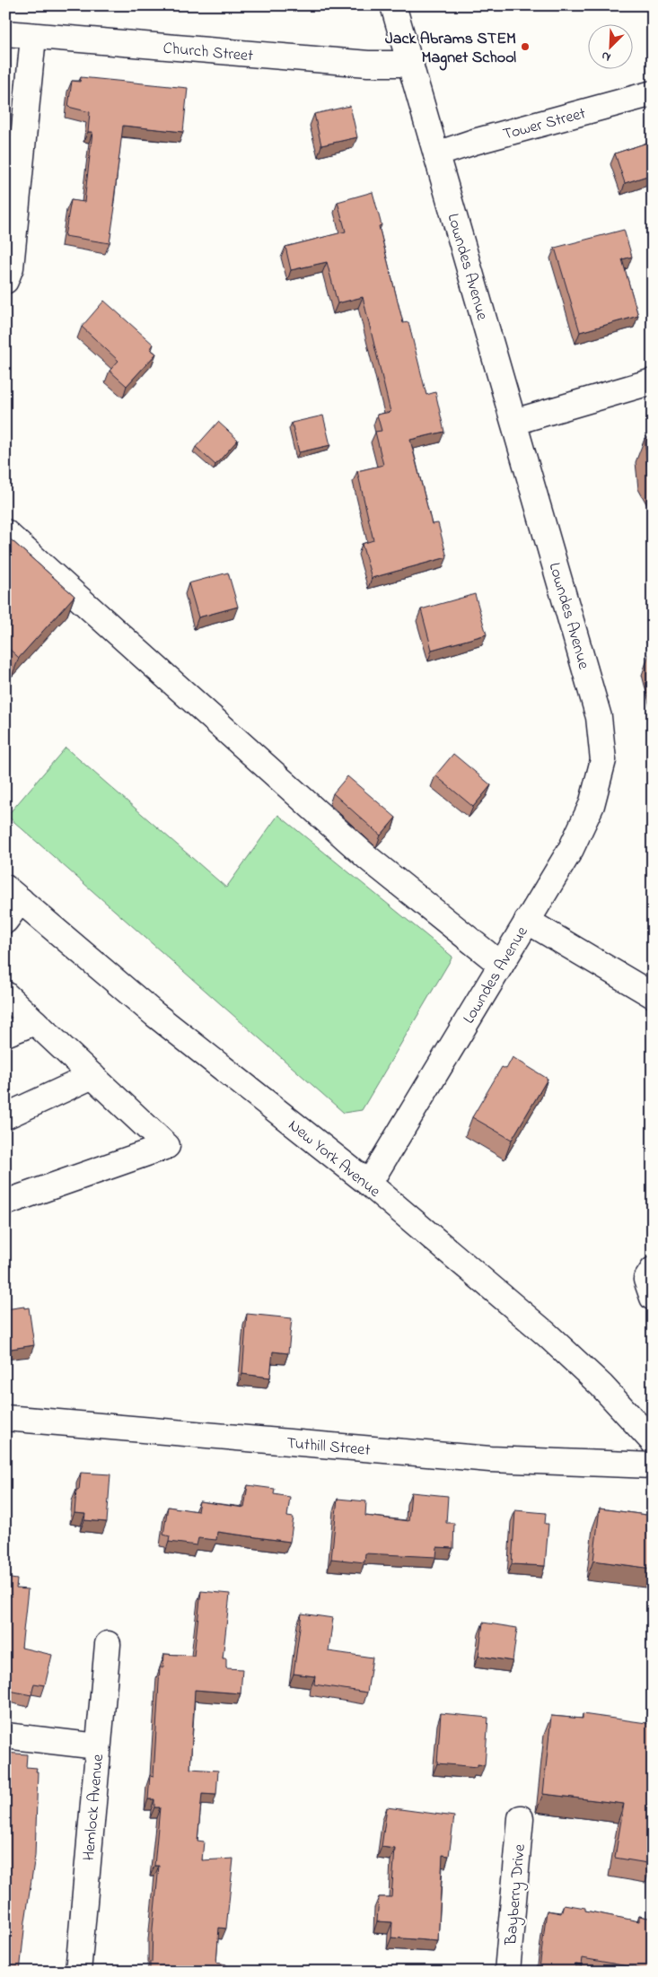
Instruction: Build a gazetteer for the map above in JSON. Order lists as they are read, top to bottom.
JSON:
{
  "streets": {
    "street": [
      "Church Street",
      "Tower Street",
      "Lowndes Avenue",
      "New York Avenue",
      "Tuthill Street",
      "Hemlock Avenue",
      "Bayberry Drive"
    ]
  },
  "crossings": [
    ["Church Street", "Lowndes Avenue"],
    ["Tower Street", "Lowndes Avenue"],
    ["Lowndes Avenue", "New York Avenue"]
  ],
  "places": ["Jack Abrams STEM Magnet School"],
  "north": "bottom left"
}
